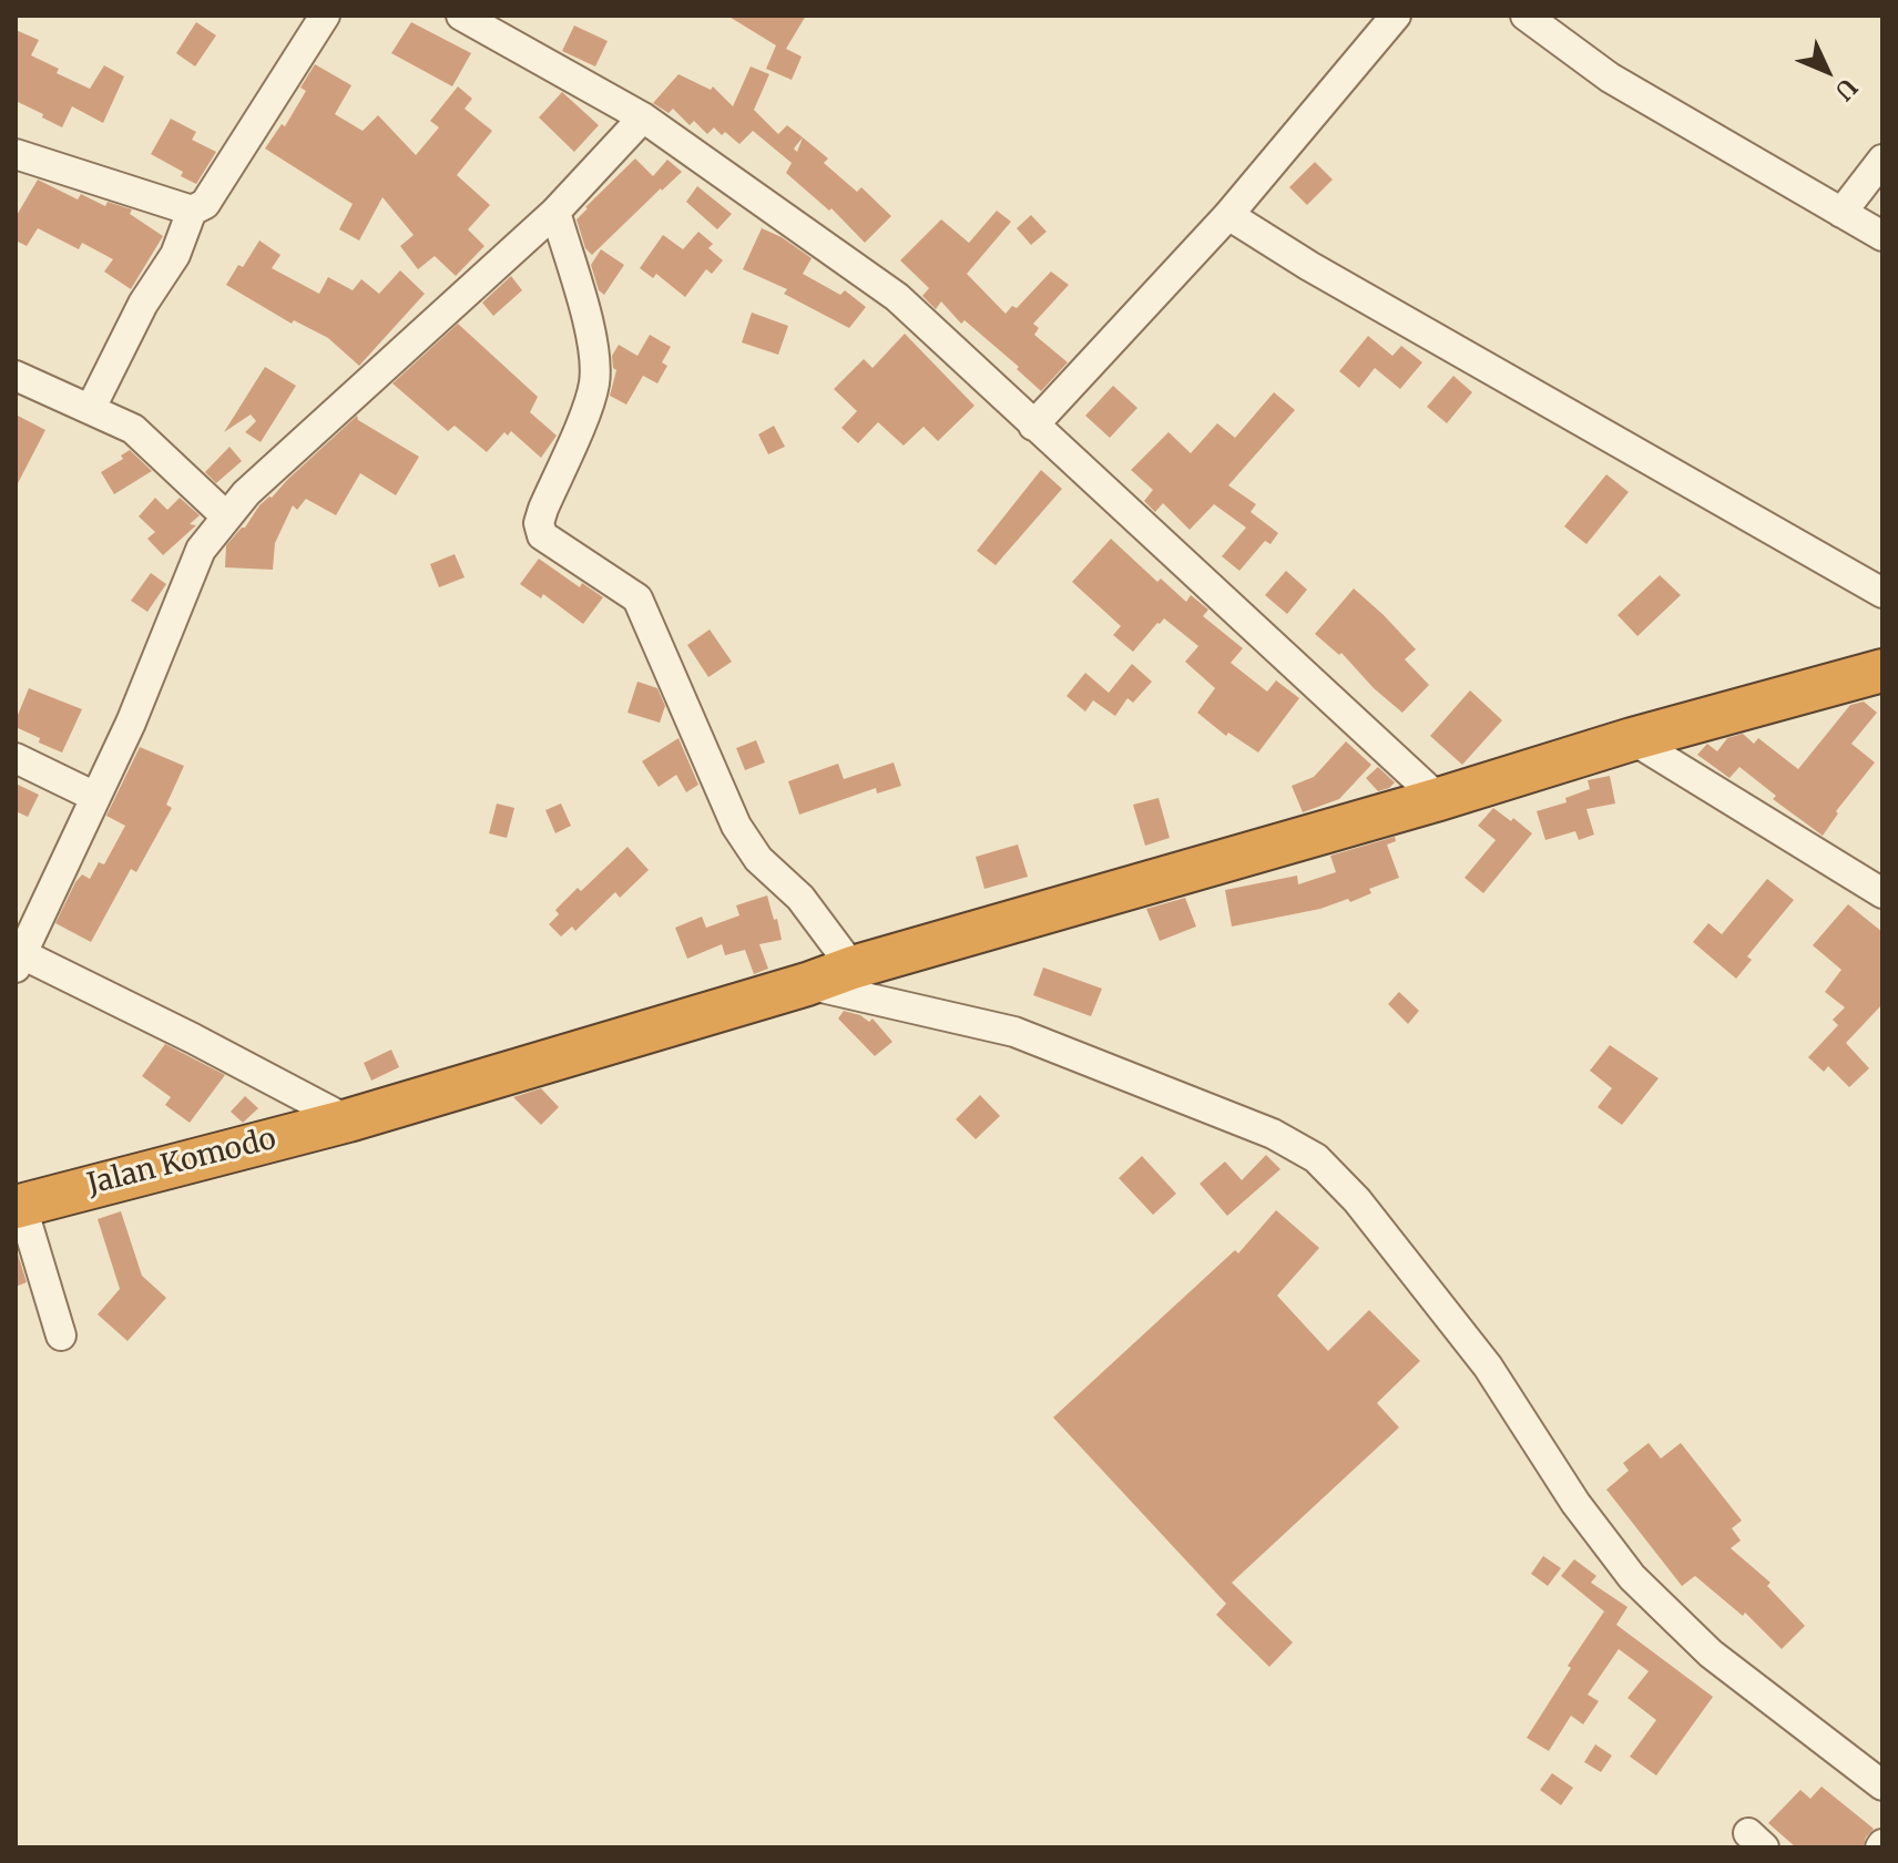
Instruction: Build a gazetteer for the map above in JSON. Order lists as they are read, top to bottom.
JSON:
{
  "streets": {
    "highway": ["Jalan Komodo"]
  },
  "north": "bottom right"
}
